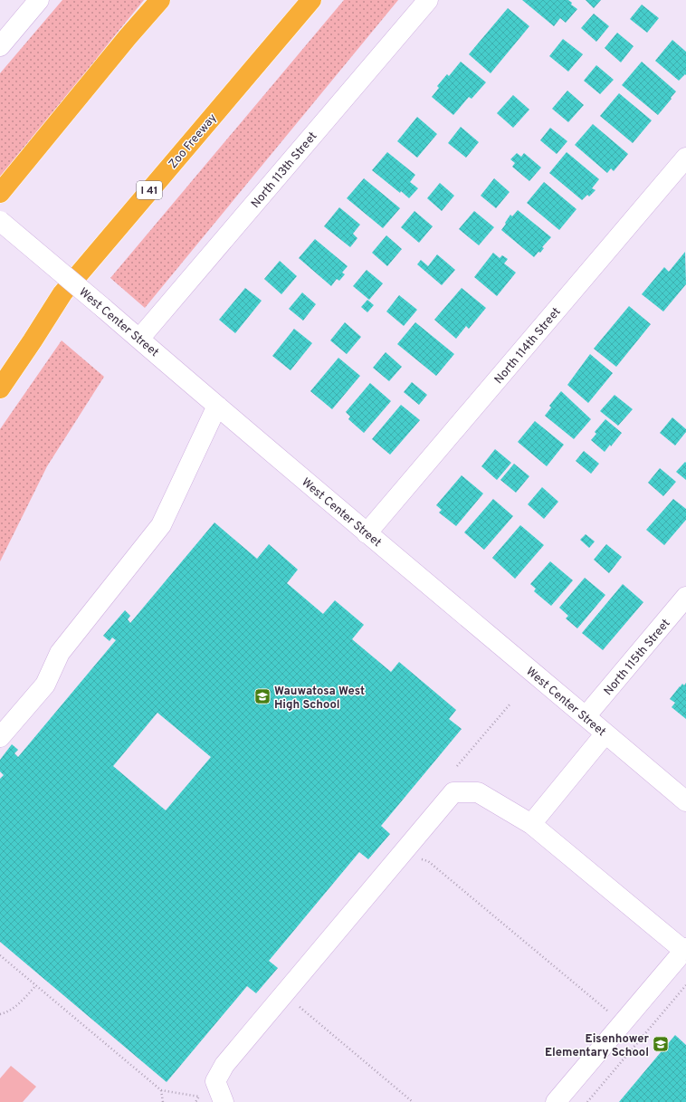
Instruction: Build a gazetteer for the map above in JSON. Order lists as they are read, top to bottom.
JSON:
{
  "streets": {
    "highway": ["Zoo Freeway", "I 41"],
    "street": [
      "North 113th Street",
      "West Center Street",
      "North 114th Street",
      "North 115th Street"
    ]
  },
  "crossings": [
    ["North 113th Street", "West Center Street"],
    ["West Center Street", "North 114th Street"],
    ["West Center Street", "North 115th Street"]
  ],
  "places": {
    "school or university": ["Wauwatosa West High School", "Eisenhower Elementary School"]
  }
}
